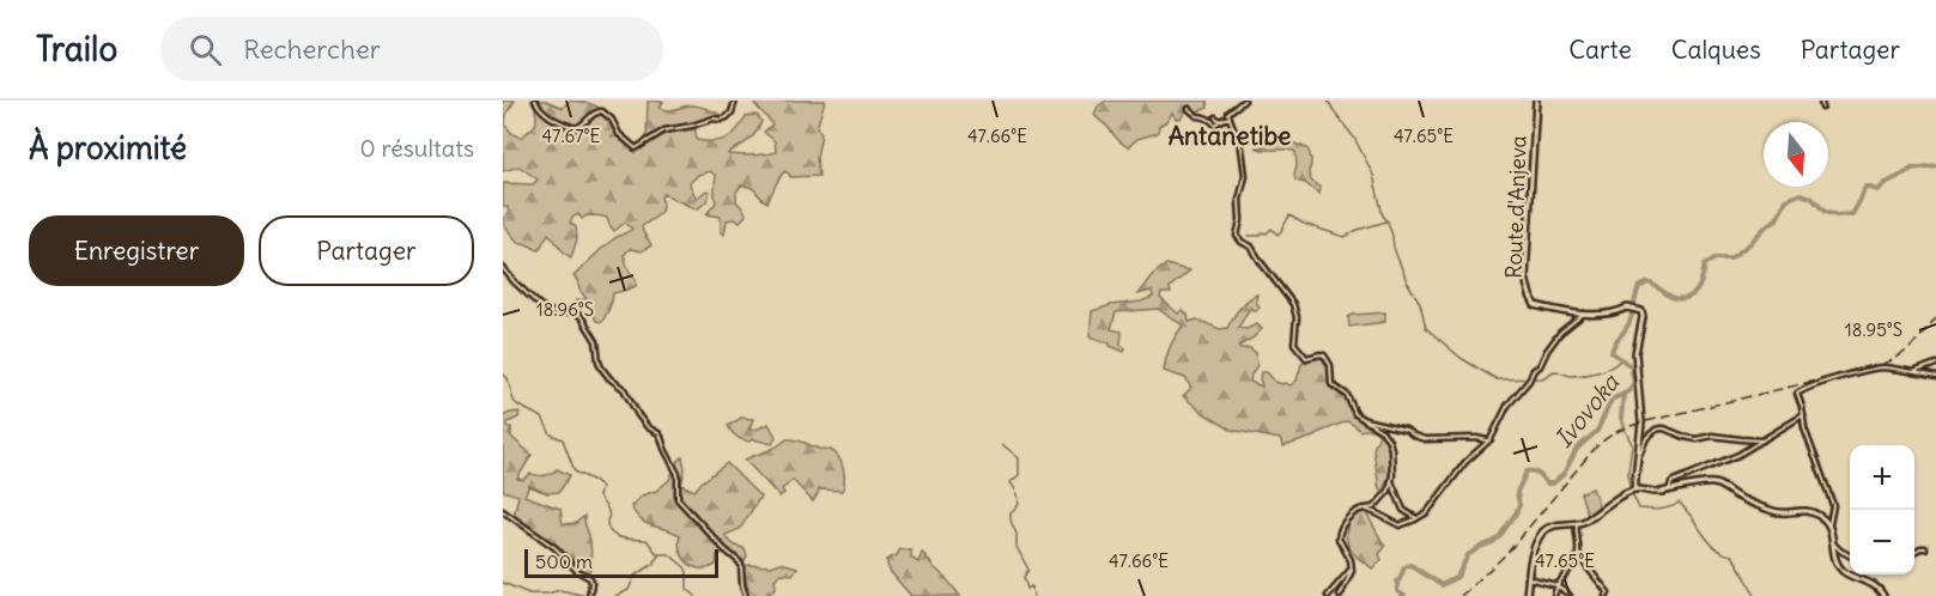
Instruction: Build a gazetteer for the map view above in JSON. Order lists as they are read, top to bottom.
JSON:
{
  "streets": {
    "street": ["Route d'Anjeva"]
  },
  "districts": ["Antanetibe"],
  "water": ["Ivovoka"],
  "scale_bar": "500 m",
  "north": "bottom",
  "page": {
    "header": "Trailo",
    "search": "Rechercher",
    "nav": ["Carte", "Calques", "Partager"],
    "heading": ["À proximité", "0 résultats"],
    "buttons": ["Enregistrer", "Partager"],
    "map_buttons": ["+", "−"],
    "scale": "500 m"
  },
  "coordinates": [
    "47.67°E",
    "47.66°E",
    "47.65°E",
    "18.96°S",
    "18.95°S"
  ]
}
